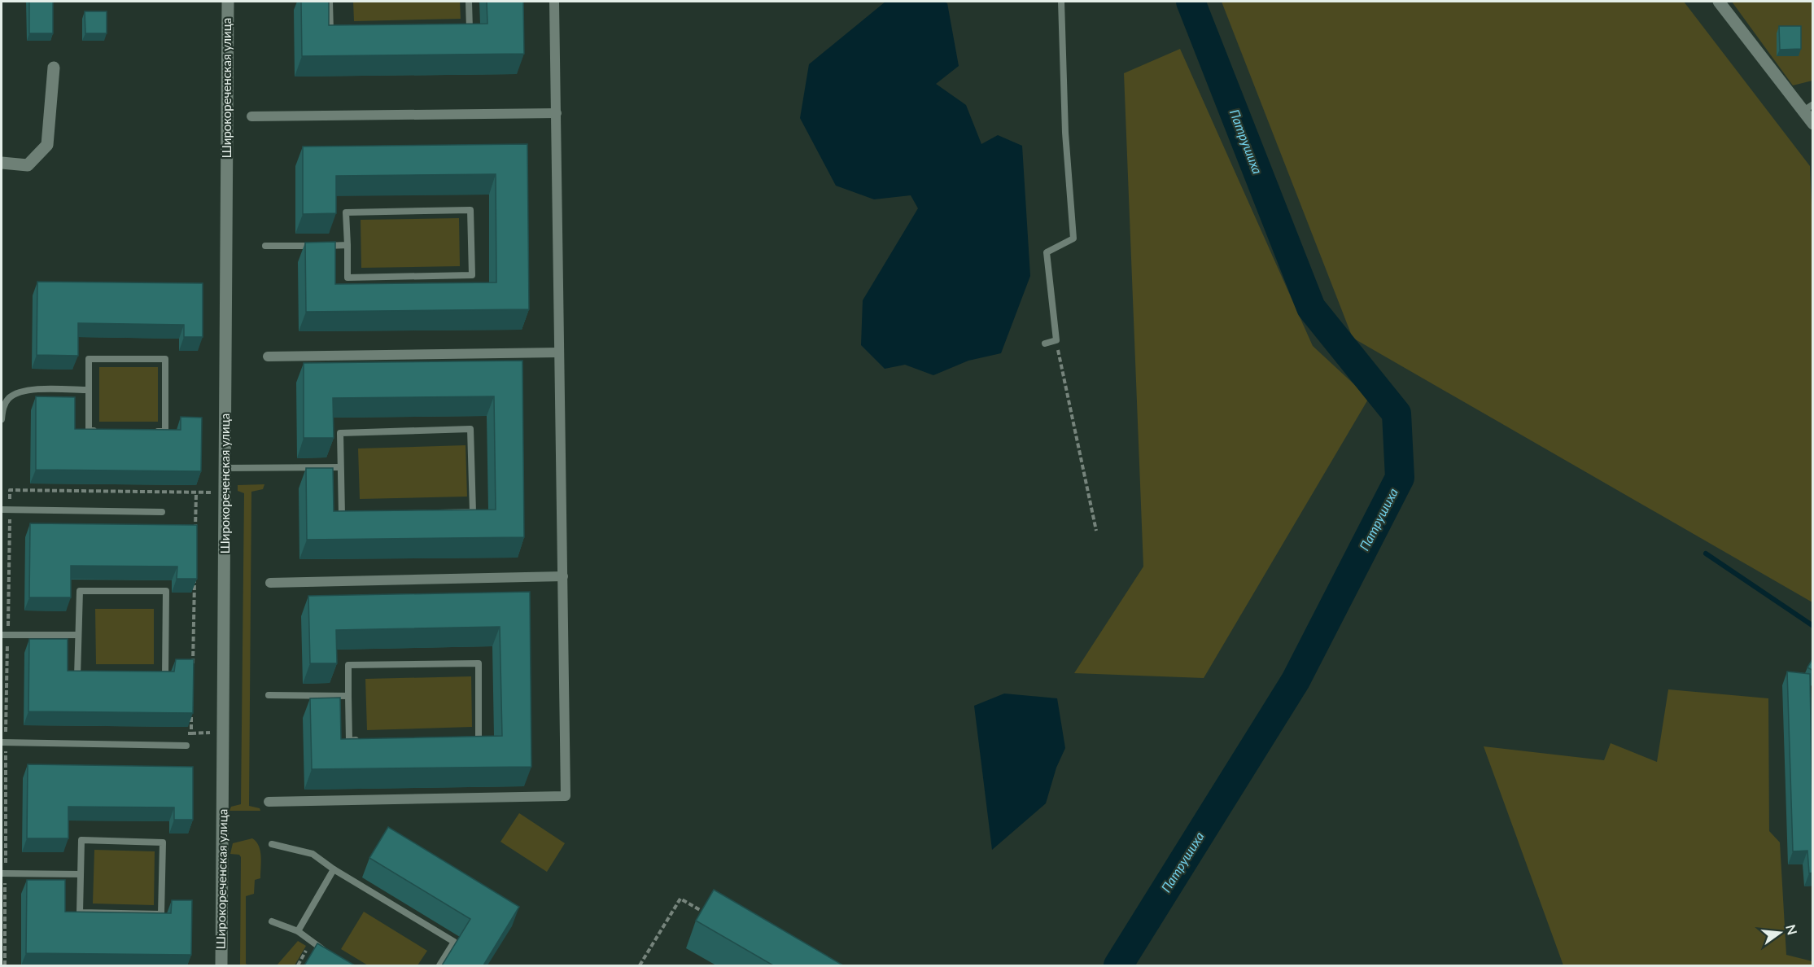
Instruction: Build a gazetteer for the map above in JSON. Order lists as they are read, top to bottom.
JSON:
{
  "streets": {
    "street": ["Широкореченская улица"]
  },
  "water": ["Патрушиха"],
  "north": "right"
}
